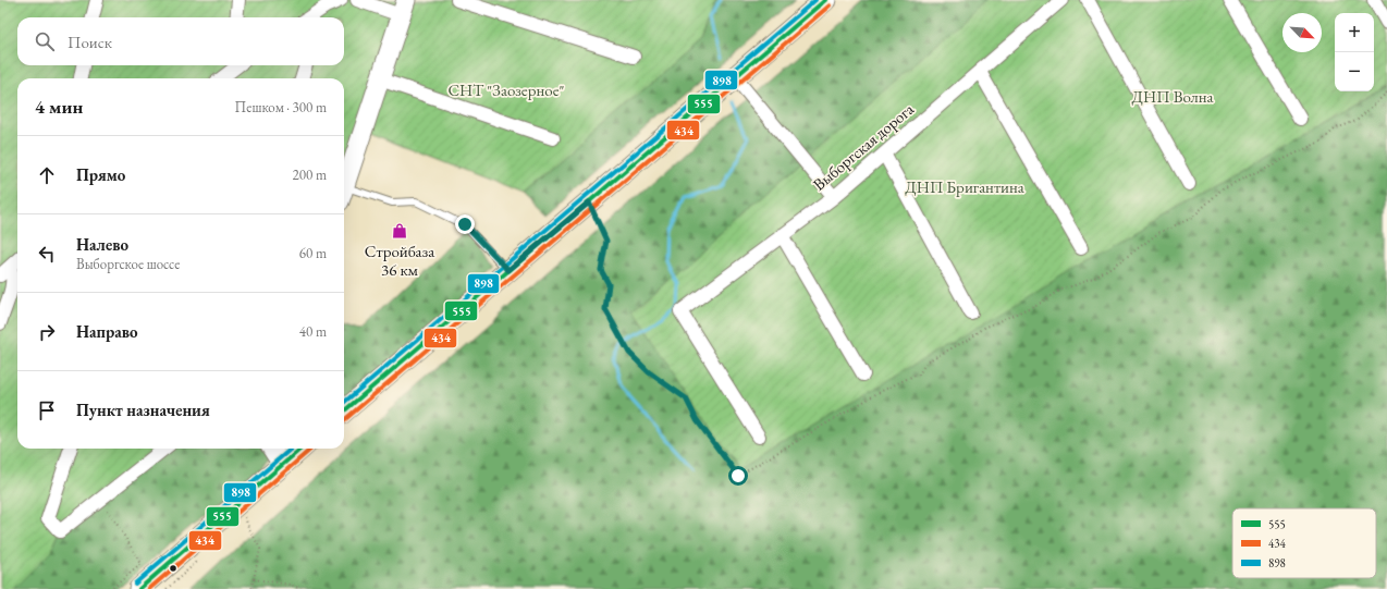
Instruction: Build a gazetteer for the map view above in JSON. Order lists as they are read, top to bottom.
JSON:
{
  "streets": {
    "street": ["Выборгская дорога"]
  },
  "parks": ["СНТ \"Заозерное\"", "ДНП Волна", "ДНП Бригантина"],
  "places": {
    "shop": ["Стройбаза 36 км"]
  },
  "lines": ["transit line 555", "transit line 898", "transit line 434"],
  "legend": ["555", "434", "898"],
  "north": "bottom right",
  "page": {
    "map_buttons": ["+", "−"],
    "search": "Поиск",
    "heading": ["4 мин", "Пешком · 300 m"],
    "list": [
      ["Прямо", "200 m"],
      ["Налево", "Выборгское шоссе", "60 m"],
      ["Направо", "40 m"],
      "Пункт назначения"
    ]
  }
}
